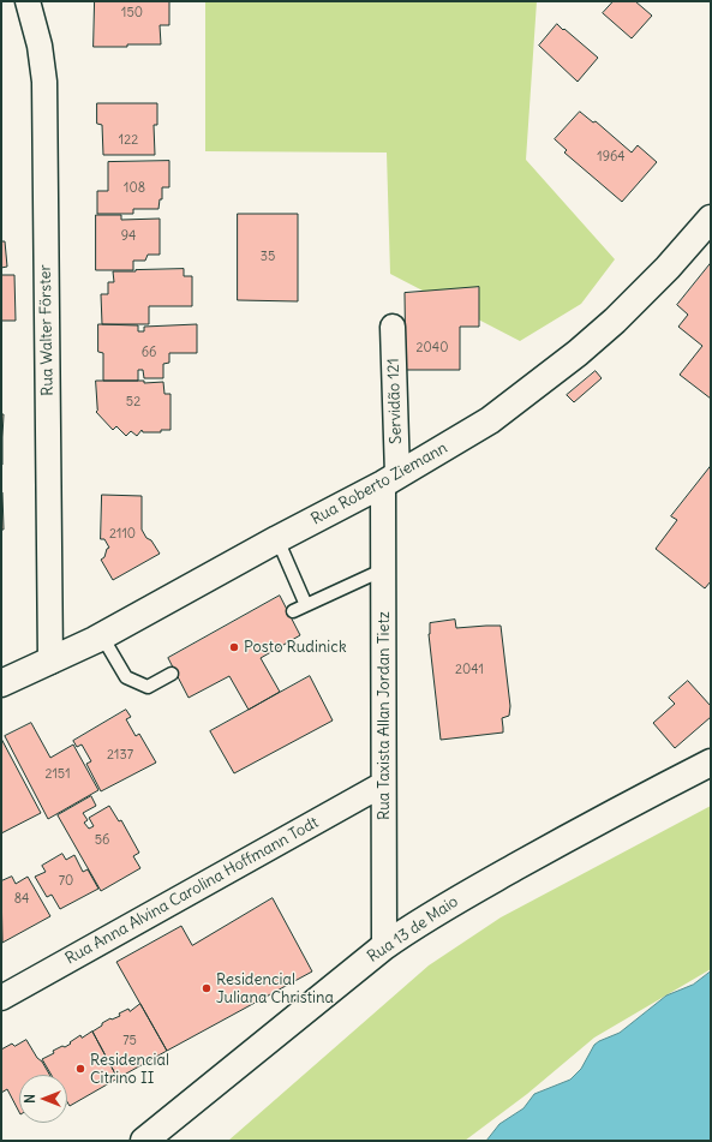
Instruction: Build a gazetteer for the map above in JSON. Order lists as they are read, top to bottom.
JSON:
{
  "streets": {
    "main road": ["Rua Roberto Ziemann", "Rua 13 de Maio"],
    "street": [
      "Rua Walter Förster",
      "Servidão 121",
      "Rua Taxista Allan Jordan Tietz",
      "Rua Anna Alvina Carolina Hoffmann Todt"
    ]
  },
  "crossings": [
    ["Rua Walter Förster", "Rua Roberto Ziemann"],
    ["Servidão 121", "Rua Roberto Ziemann"],
    ["Servidão 121", "Rua Taxista Allan Jordan Tietz"],
    ["Rua Roberto Ziemann", "Rua Taxista Allan Jordan Tietz"],
    ["Rua Taxista Allan Jordan Tietz", "Rua Anna Alvina Carolina Hoffmann Todt"],
    ["Rua Taxista Allan Jordan Tietz", "Rua 13 de Maio"]
  ],
  "places": ["Posto Rudinick", "Residencial Juliana Christina", "Residencial Citrino II"],
  "house_numbers": [
    "150",
    "122",
    "1964",
    "108",
    "94",
    "35",
    "2040",
    "66",
    "52",
    "2110",
    "2041",
    "2137",
    "2151",
    "56",
    "70",
    "84",
    "75"
  ],
  "north": "left"
}
